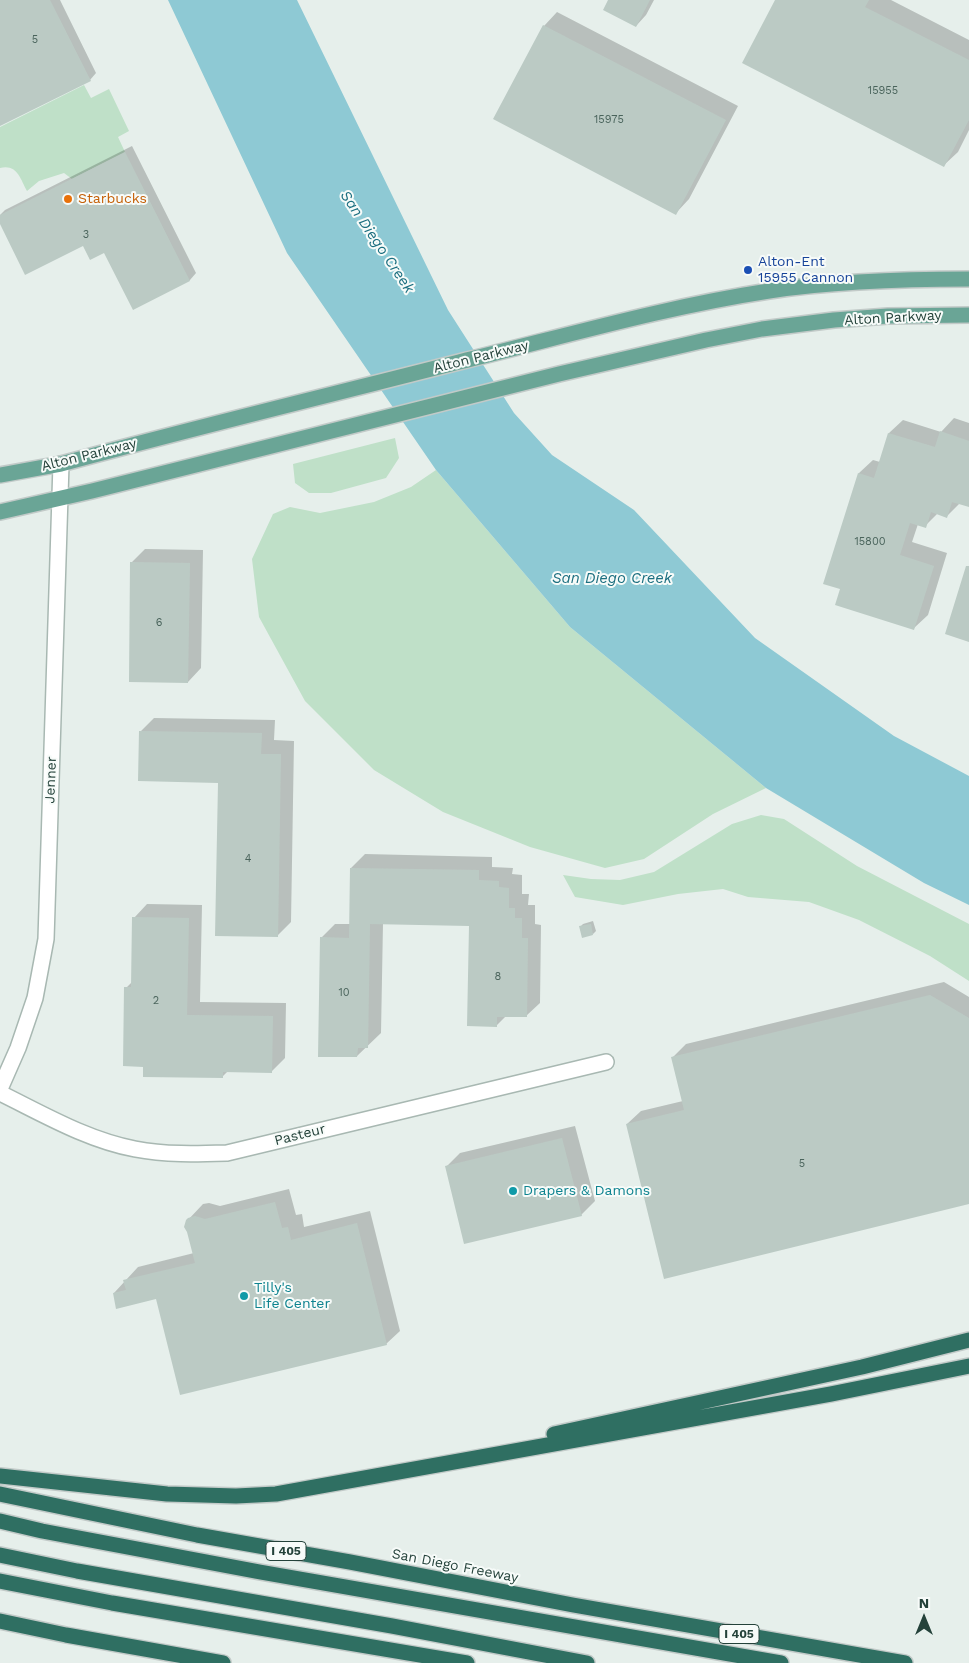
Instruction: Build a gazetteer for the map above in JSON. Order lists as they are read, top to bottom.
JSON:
{
  "streets": {
    "highway": ["I 405", "San Diego Freeway"],
    "main road": ["Alton Parkway"],
    "street": ["Jenner", "Pasteur"]
  },
  "crossings": [
    ["Alton Parkway", "Jenner"],
    ["Jenner", "Pasteur"]
  ],
  "water": ["San Diego Creek"],
  "places": [
    "Starbucks",
    "Alton-Ent 15955 Cannon",
    "Drapers & Damons",
    "Tilly's Life Center"
  ],
  "house_numbers": [
    "5",
    "15955",
    "15975",
    "3",
    "15800",
    "6",
    "4",
    "8",
    "10",
    "2",
    "5"
  ],
  "north": "top"
}
